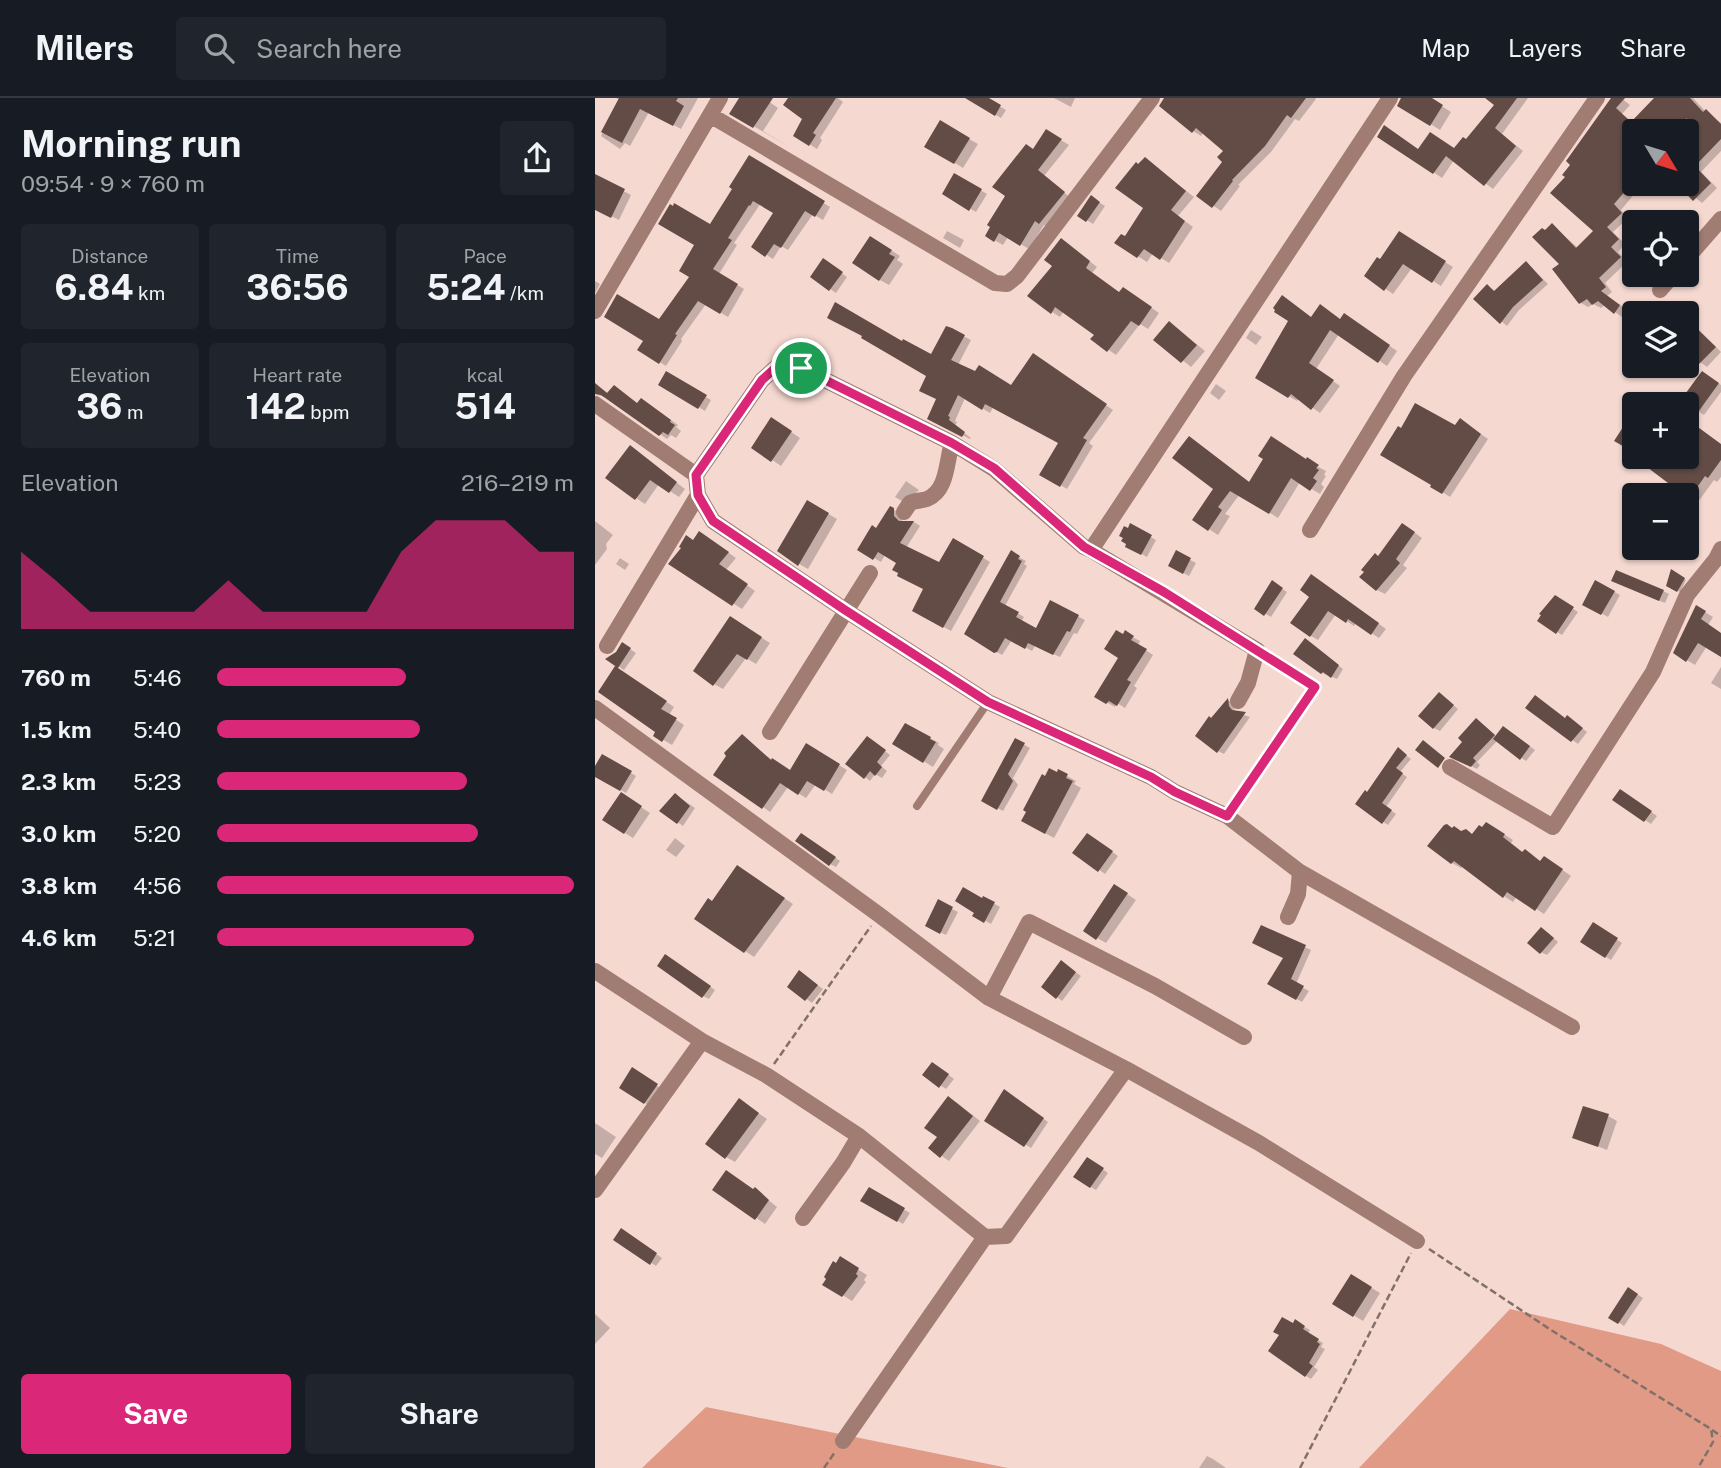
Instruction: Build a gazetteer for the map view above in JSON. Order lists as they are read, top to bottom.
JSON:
{
  "north": "bottom right",
  "page": {
    "header": "Milers",
    "search": "Search here",
    "nav": ["Map", "Layers", "Share"],
    "heading": ["Morning run", "09:54 · 9 × 760 m"],
    "map_buttons": ["+", "−"],
    "stats": [
      ["Distance", "6.84 km"],
      ["Time", "36:56"],
      ["Pace", "5:24 /km"],
      ["Elevation", "36 m"],
      ["Heart rate", "142 bpm"],
      ["kcal", "514"]
    ],
    "chart": ["Elevation", "216–219 m"],
    "list": [
      {
        "name": "760 m",
        "note": "5:46"
      },
      {
        "name": "1.5 km",
        "note": "5:40"
      },
      {
        "name": "2.3 km",
        "note": "5:23"
      },
      {
        "name": "3.0 km",
        "note": "5:20"
      },
      {
        "name": "3.8 km",
        "note": "4:56"
      },
      {
        "name": "4.6 km",
        "note": "5:21"
      }
    ],
    "buttons": ["Save", "Share"]
  }
}
